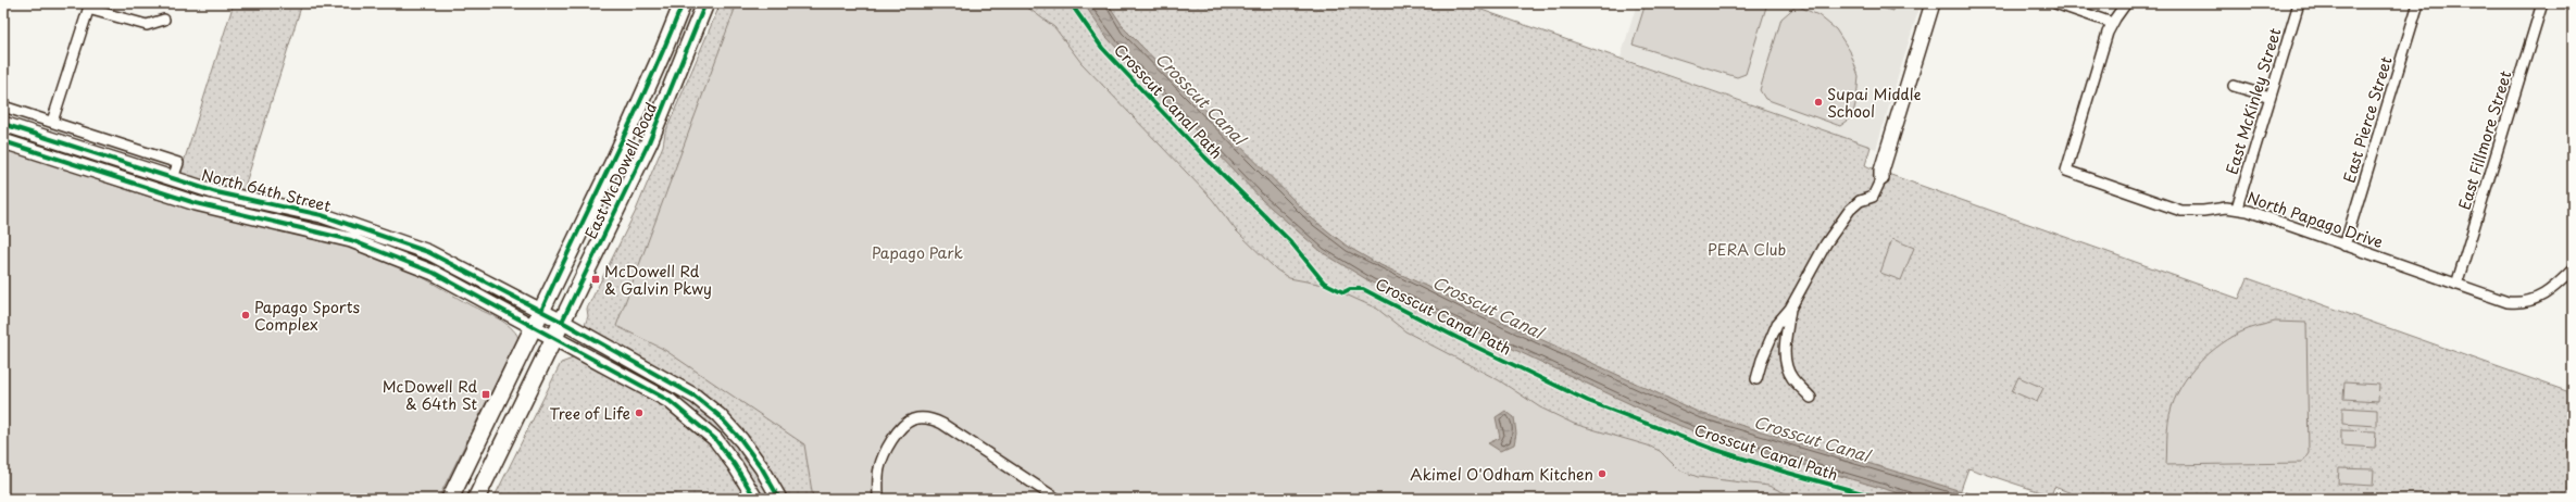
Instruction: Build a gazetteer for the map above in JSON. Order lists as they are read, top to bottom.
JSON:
{
  "streets": {
    "main road": ["East McDowell Road", "North 64th Street"],
    "street": [
      "East McKinley Street",
      "East Pierce Street",
      "East Fillmore Street",
      "North Papago Drive"
    ],
    "cycle path": ["Crosscut Canal Path"]
  },
  "crossings": [
    ["East McKinley Street", "North Papago Drive"],
    ["East Pierce Street", "North Papago Drive"],
    ["East Fillmore Street", "North Papago Drive"],
    ["East McDowell Road", "North 64th Street"]
  ],
  "water": ["Crosscut Canal"],
  "parks": ["PERA Club", "Papago Park"],
  "places": {
    "other": [
      "Supai Middle School",
      "Papago Sports Complex",
      "Tree of Life",
      "Akimel O'Odham Kitchen"
    ],
    "transit": ["McDowell Rd & Galvin Pkwy", "McDowell Rd & 64th St"]
  }
}
